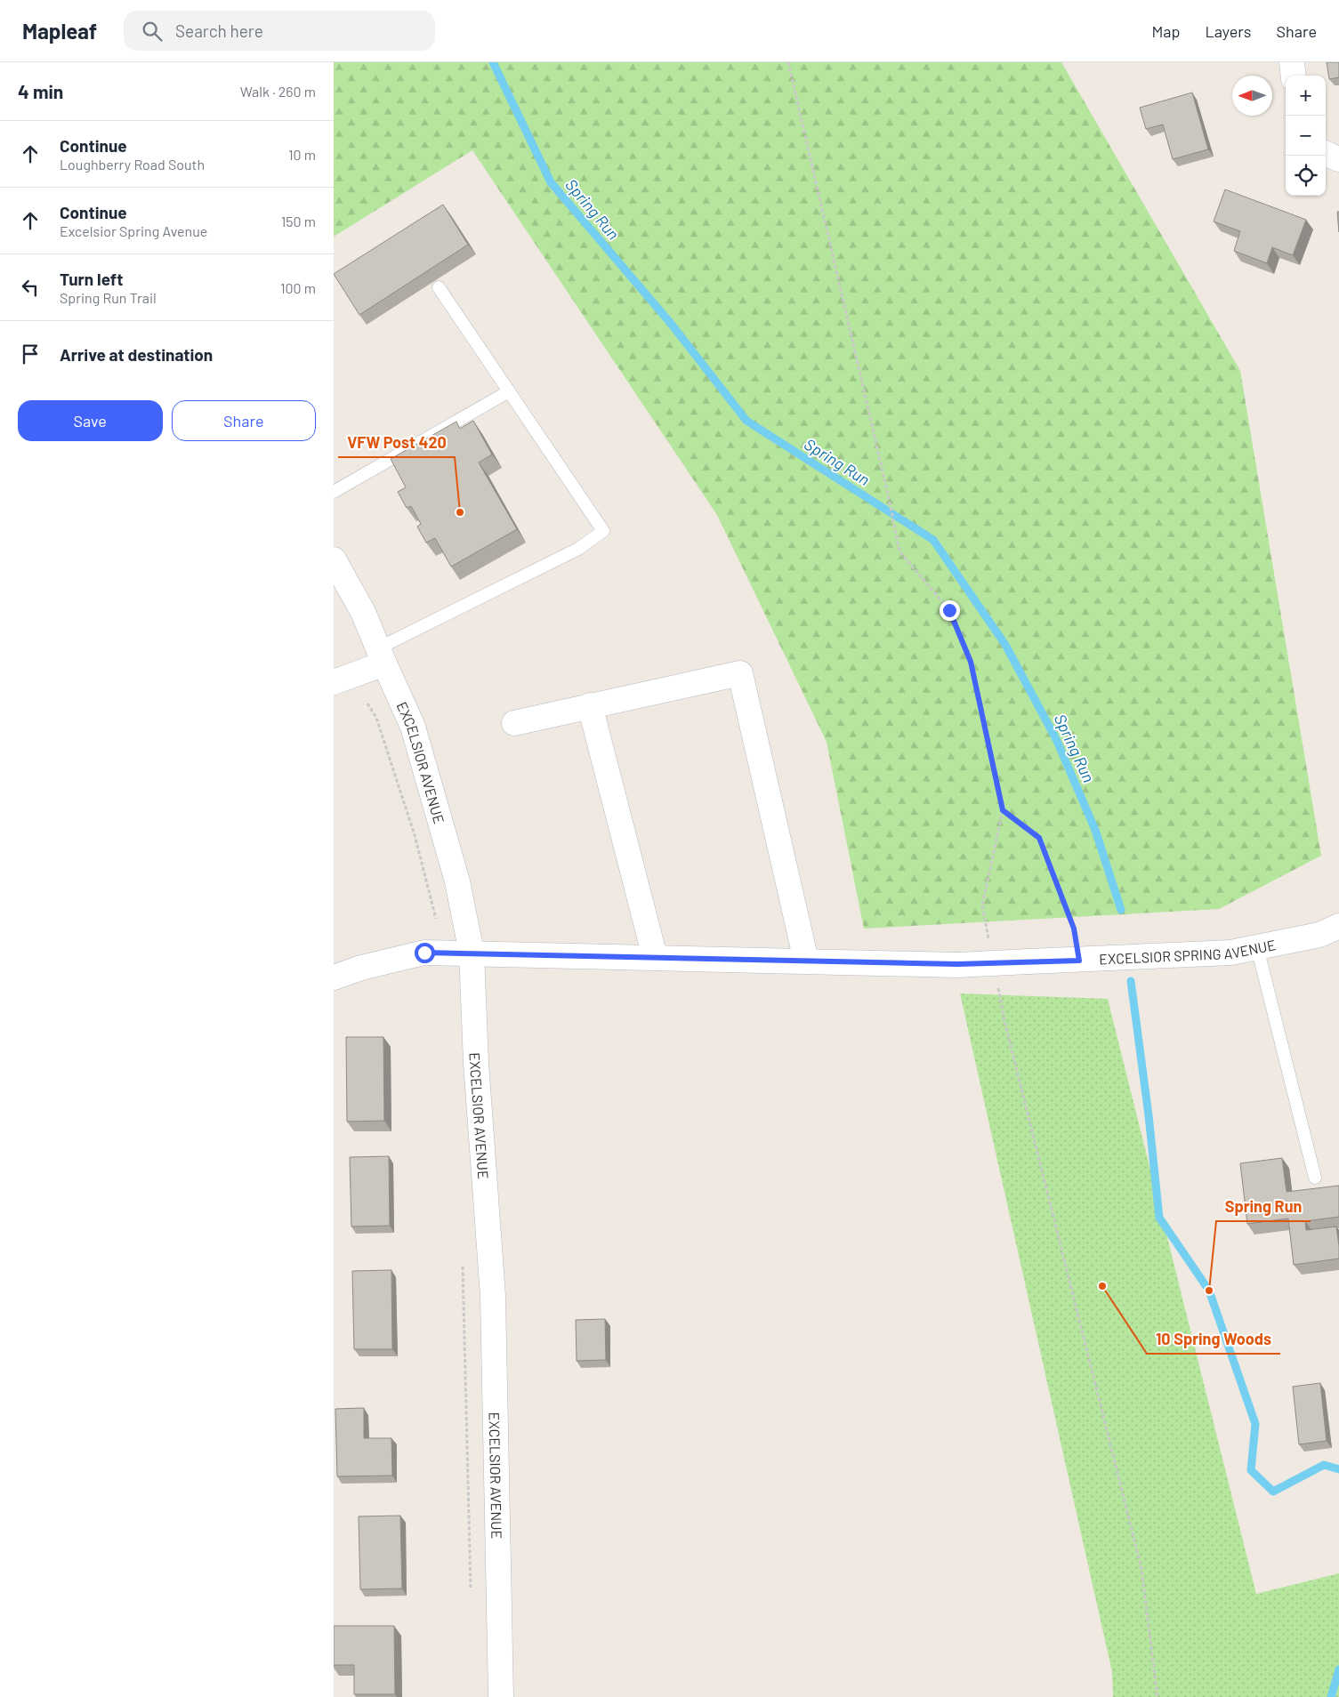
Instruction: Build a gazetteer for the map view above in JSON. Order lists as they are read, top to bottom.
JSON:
{
  "streets": {
    "street": ["EXCELSIOR AVENUE", "EXCELSIOR SPRING AVENUE"]
  },
  "crossings": [
    ["EXCELSIOR AVENUE", "EXCELSIOR SPRING AVENUE"]
  ],
  "water": ["Spring Run"],
  "places": ["VFW Post 420", "10 Spring Woods", "Spring Run"],
  "north": "left",
  "page": {
    "header": "Mapleaf",
    "search": "Search here",
    "nav": ["Map", "Layers", "Share"],
    "heading": ["4 min", "Walk · 260 m"],
    "map_buttons": ["+", "−"],
    "list": [
      ["Continue", "Loughberry Road South", "10 m"],
      ["Continue", "Excelsior Spring Avenue", "150 m"],
      ["Turn left", "Spring Run Trail", "100 m"],
      "Arrive at destination"
    ],
    "buttons": ["Save", "Share"]
  }
}
